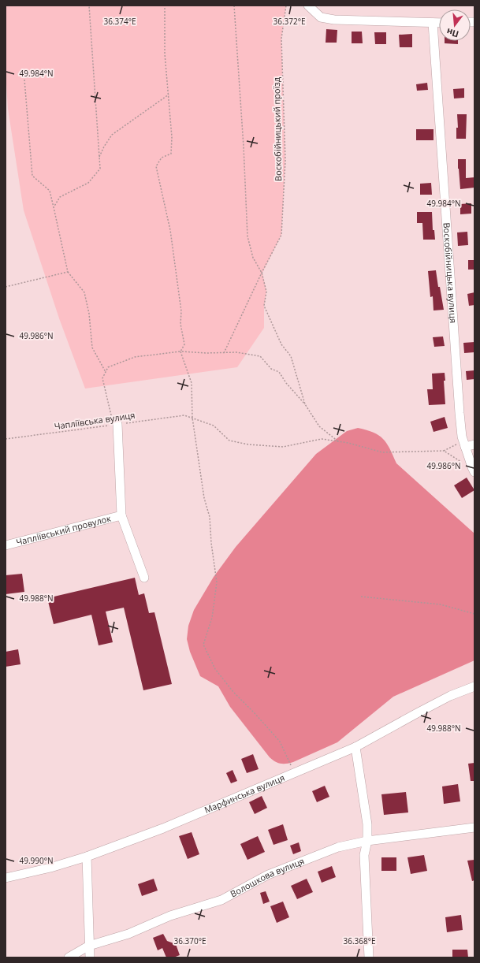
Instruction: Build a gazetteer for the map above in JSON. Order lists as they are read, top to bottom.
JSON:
{
  "streets": {
    "street": [
      "Воскобійницька вулиця",
      "Чапліївський провулок",
      "Марфинська вулиця",
      "Волошкова вулиця"
    ],
    "path": ["Воскобійницький проїзд", "Чапліївська вулиця"]
  },
  "crossings": [
    ["Чапліївська вулиця", "Чапліївський провулок"]
  ],
  "north": "bottom",
  "coordinates": [
    "36.374°E",
    "36.372°E",
    "49.984°N",
    "49.986°N",
    "49.988°N",
    "49.990°N",
    "36.370°E",
    "36.368°E"
  ]
}
